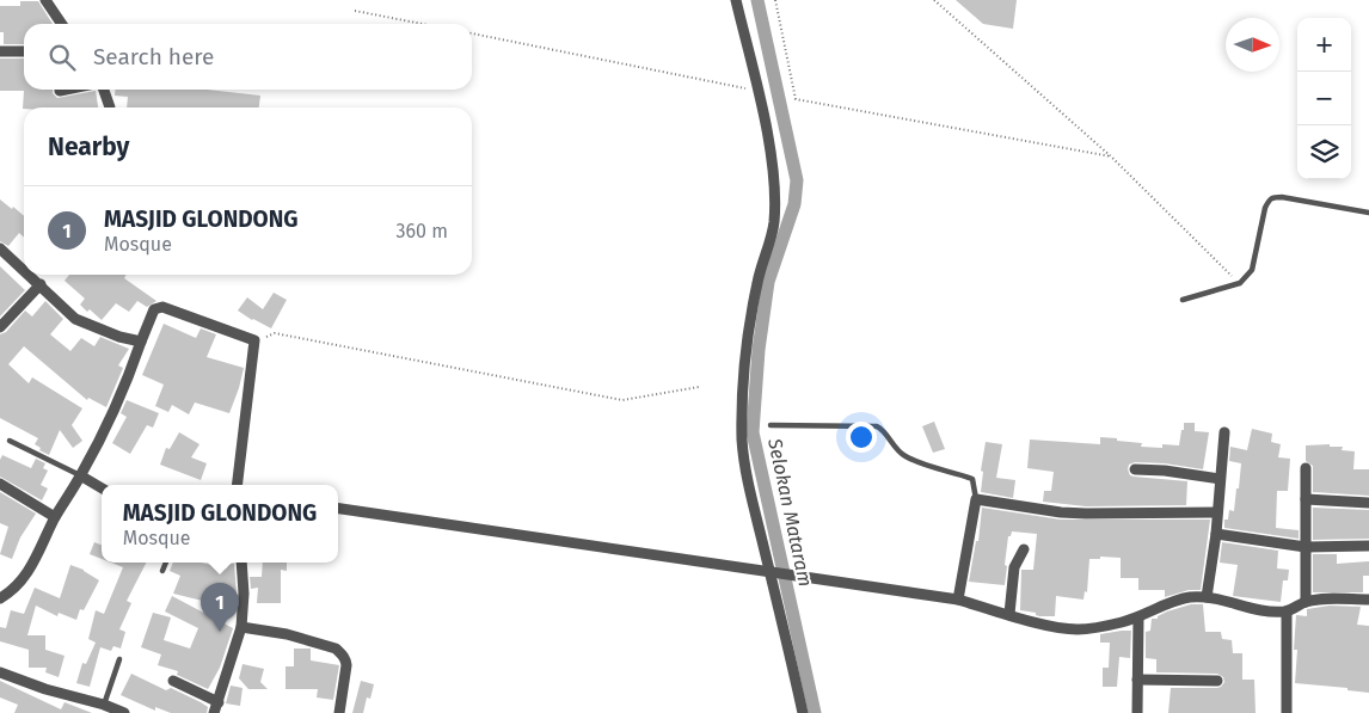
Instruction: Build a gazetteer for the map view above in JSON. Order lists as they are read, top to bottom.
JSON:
{
  "water": ["Selokan Mataram"],
  "north": "right",
  "page": {
    "map_buttons": ["+", "−"],
    "search": "Search here",
    "heading": "Nearby",
    "list": [
      {
        "mark": "1",
        "name": "MASJID GLONDONG",
        "note": "Mosque",
        "value": "360 m"
      }
    ],
    "popup": ["MASJID GLONDONG", "Mosque"],
    "pins": "1"
  }
}
